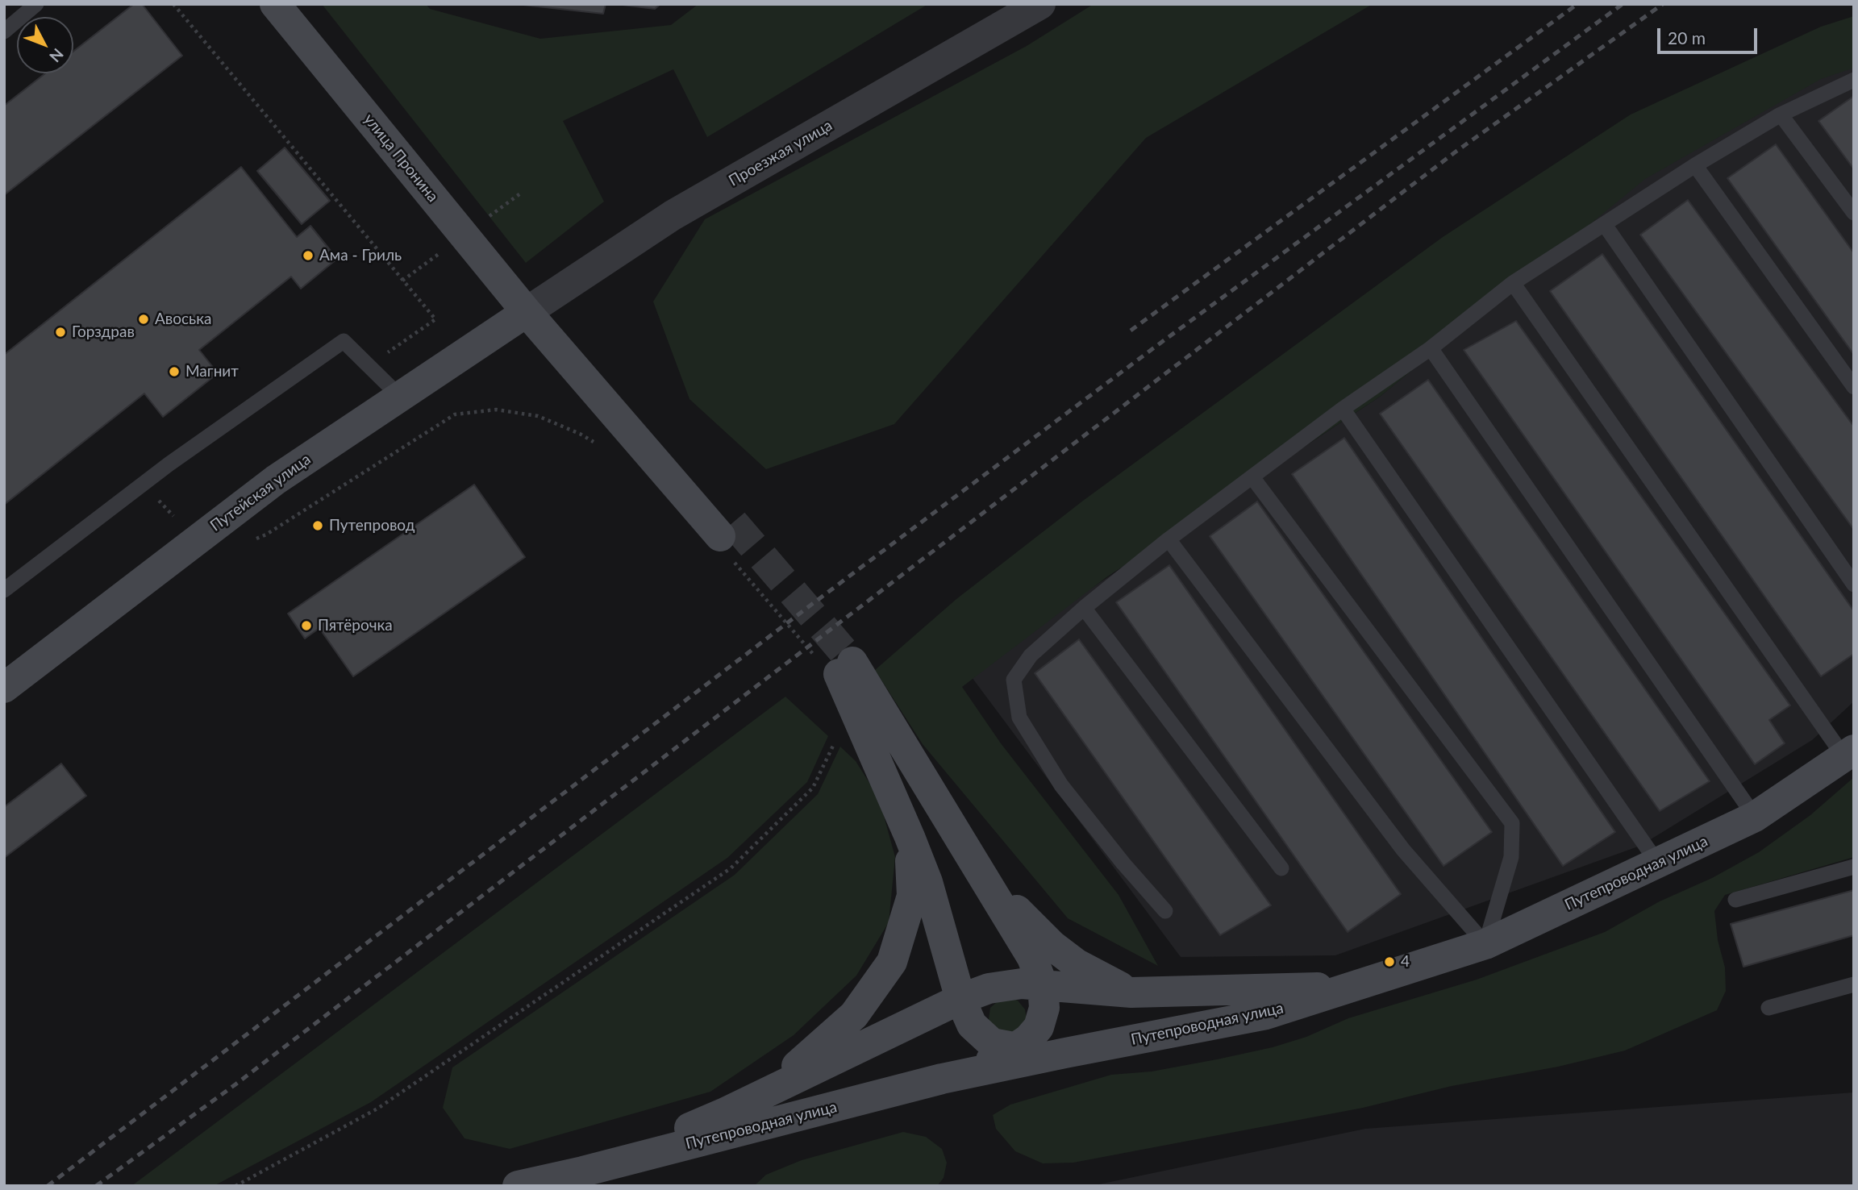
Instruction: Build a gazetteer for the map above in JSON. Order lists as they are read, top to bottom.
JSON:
{
  "streets": {
    "main road": ["улица Пронина", "Путейская улица", "Путепроводная улица"],
    "street": ["Проезжая улица"]
  },
  "crossings": [
    ["Проезжая улица", "улица Пронина"],
    ["Проезжая улица", "Путейская улица"],
    ["улица Пронина", "Путейская улица"]
  ],
  "places": [
    "Ама - Гриль",
    "Авоська",
    "Горздрав",
    "Магнит",
    "Путепровод",
    "Пятёрочка",
    "4"
  ],
  "scale_bar": "20 m",
  "north": "bottom right"
}
